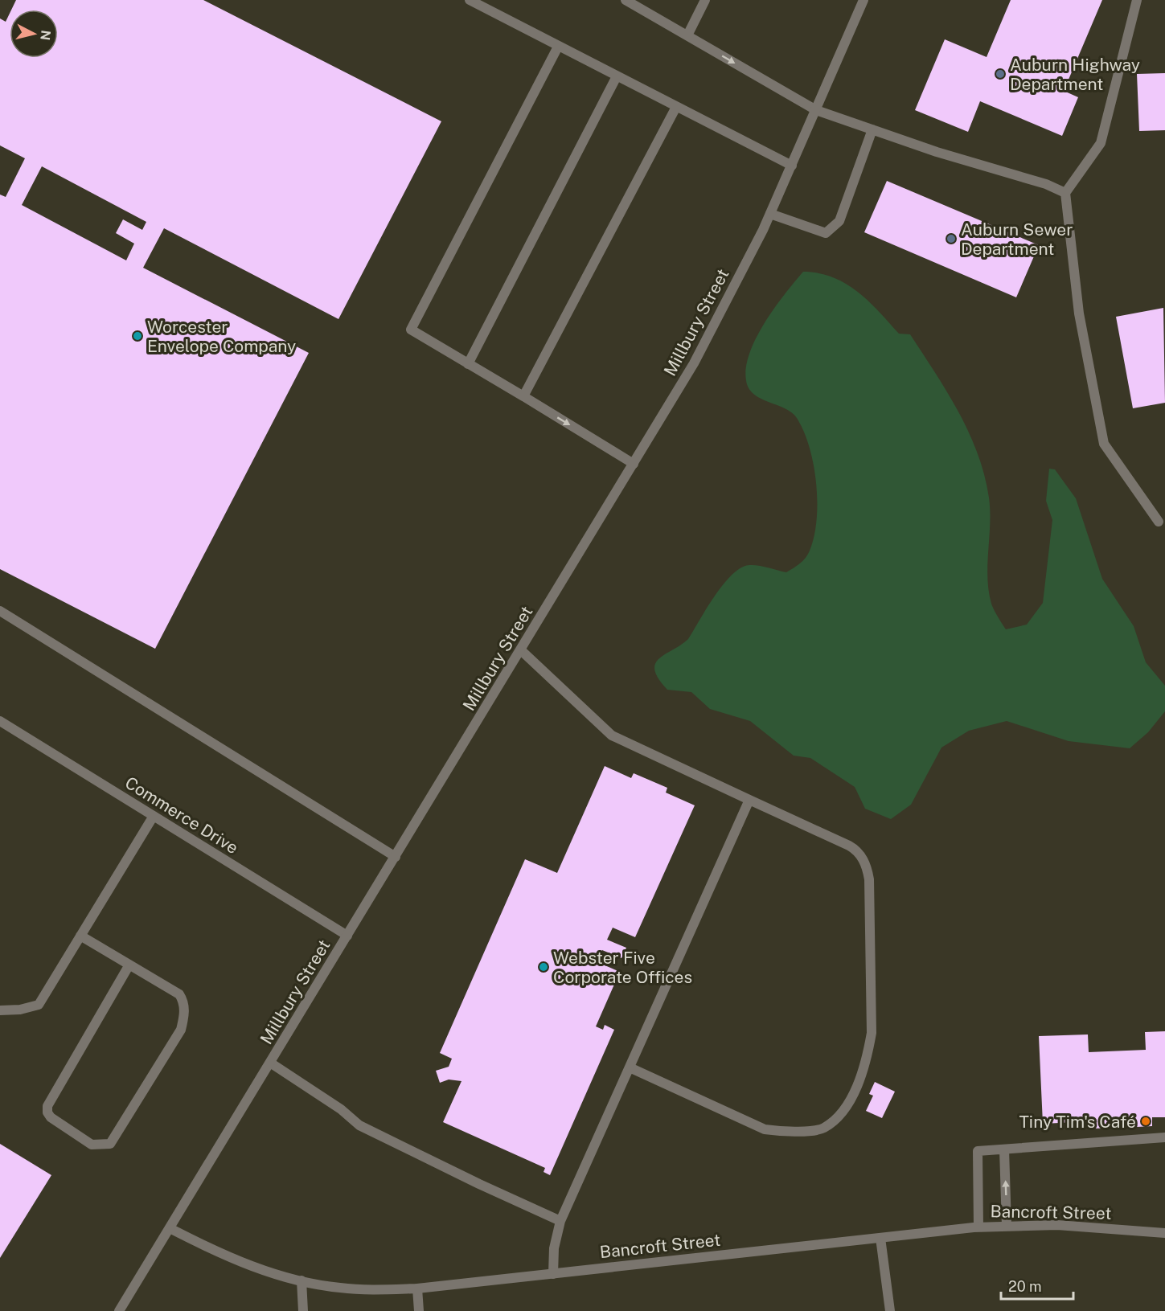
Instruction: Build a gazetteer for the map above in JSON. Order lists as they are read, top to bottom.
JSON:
{
  "streets": {
    "street": ["Millbury Street", "Commerce Drive", "Bancroft Street"]
  },
  "crossings": [
    ["Millbury Street", "Commerce Drive"],
    ["Millbury Street", "Bancroft Street"]
  ],
  "places": [
    "Auburn Highway Department",
    "Auburn Sewer Department",
    "Worcester Envelope Company",
    "Webster Five Corporate Offices",
    "Tiny Tim's Café"
  ],
  "scale_bar": "20 m",
  "north": "right"
}
